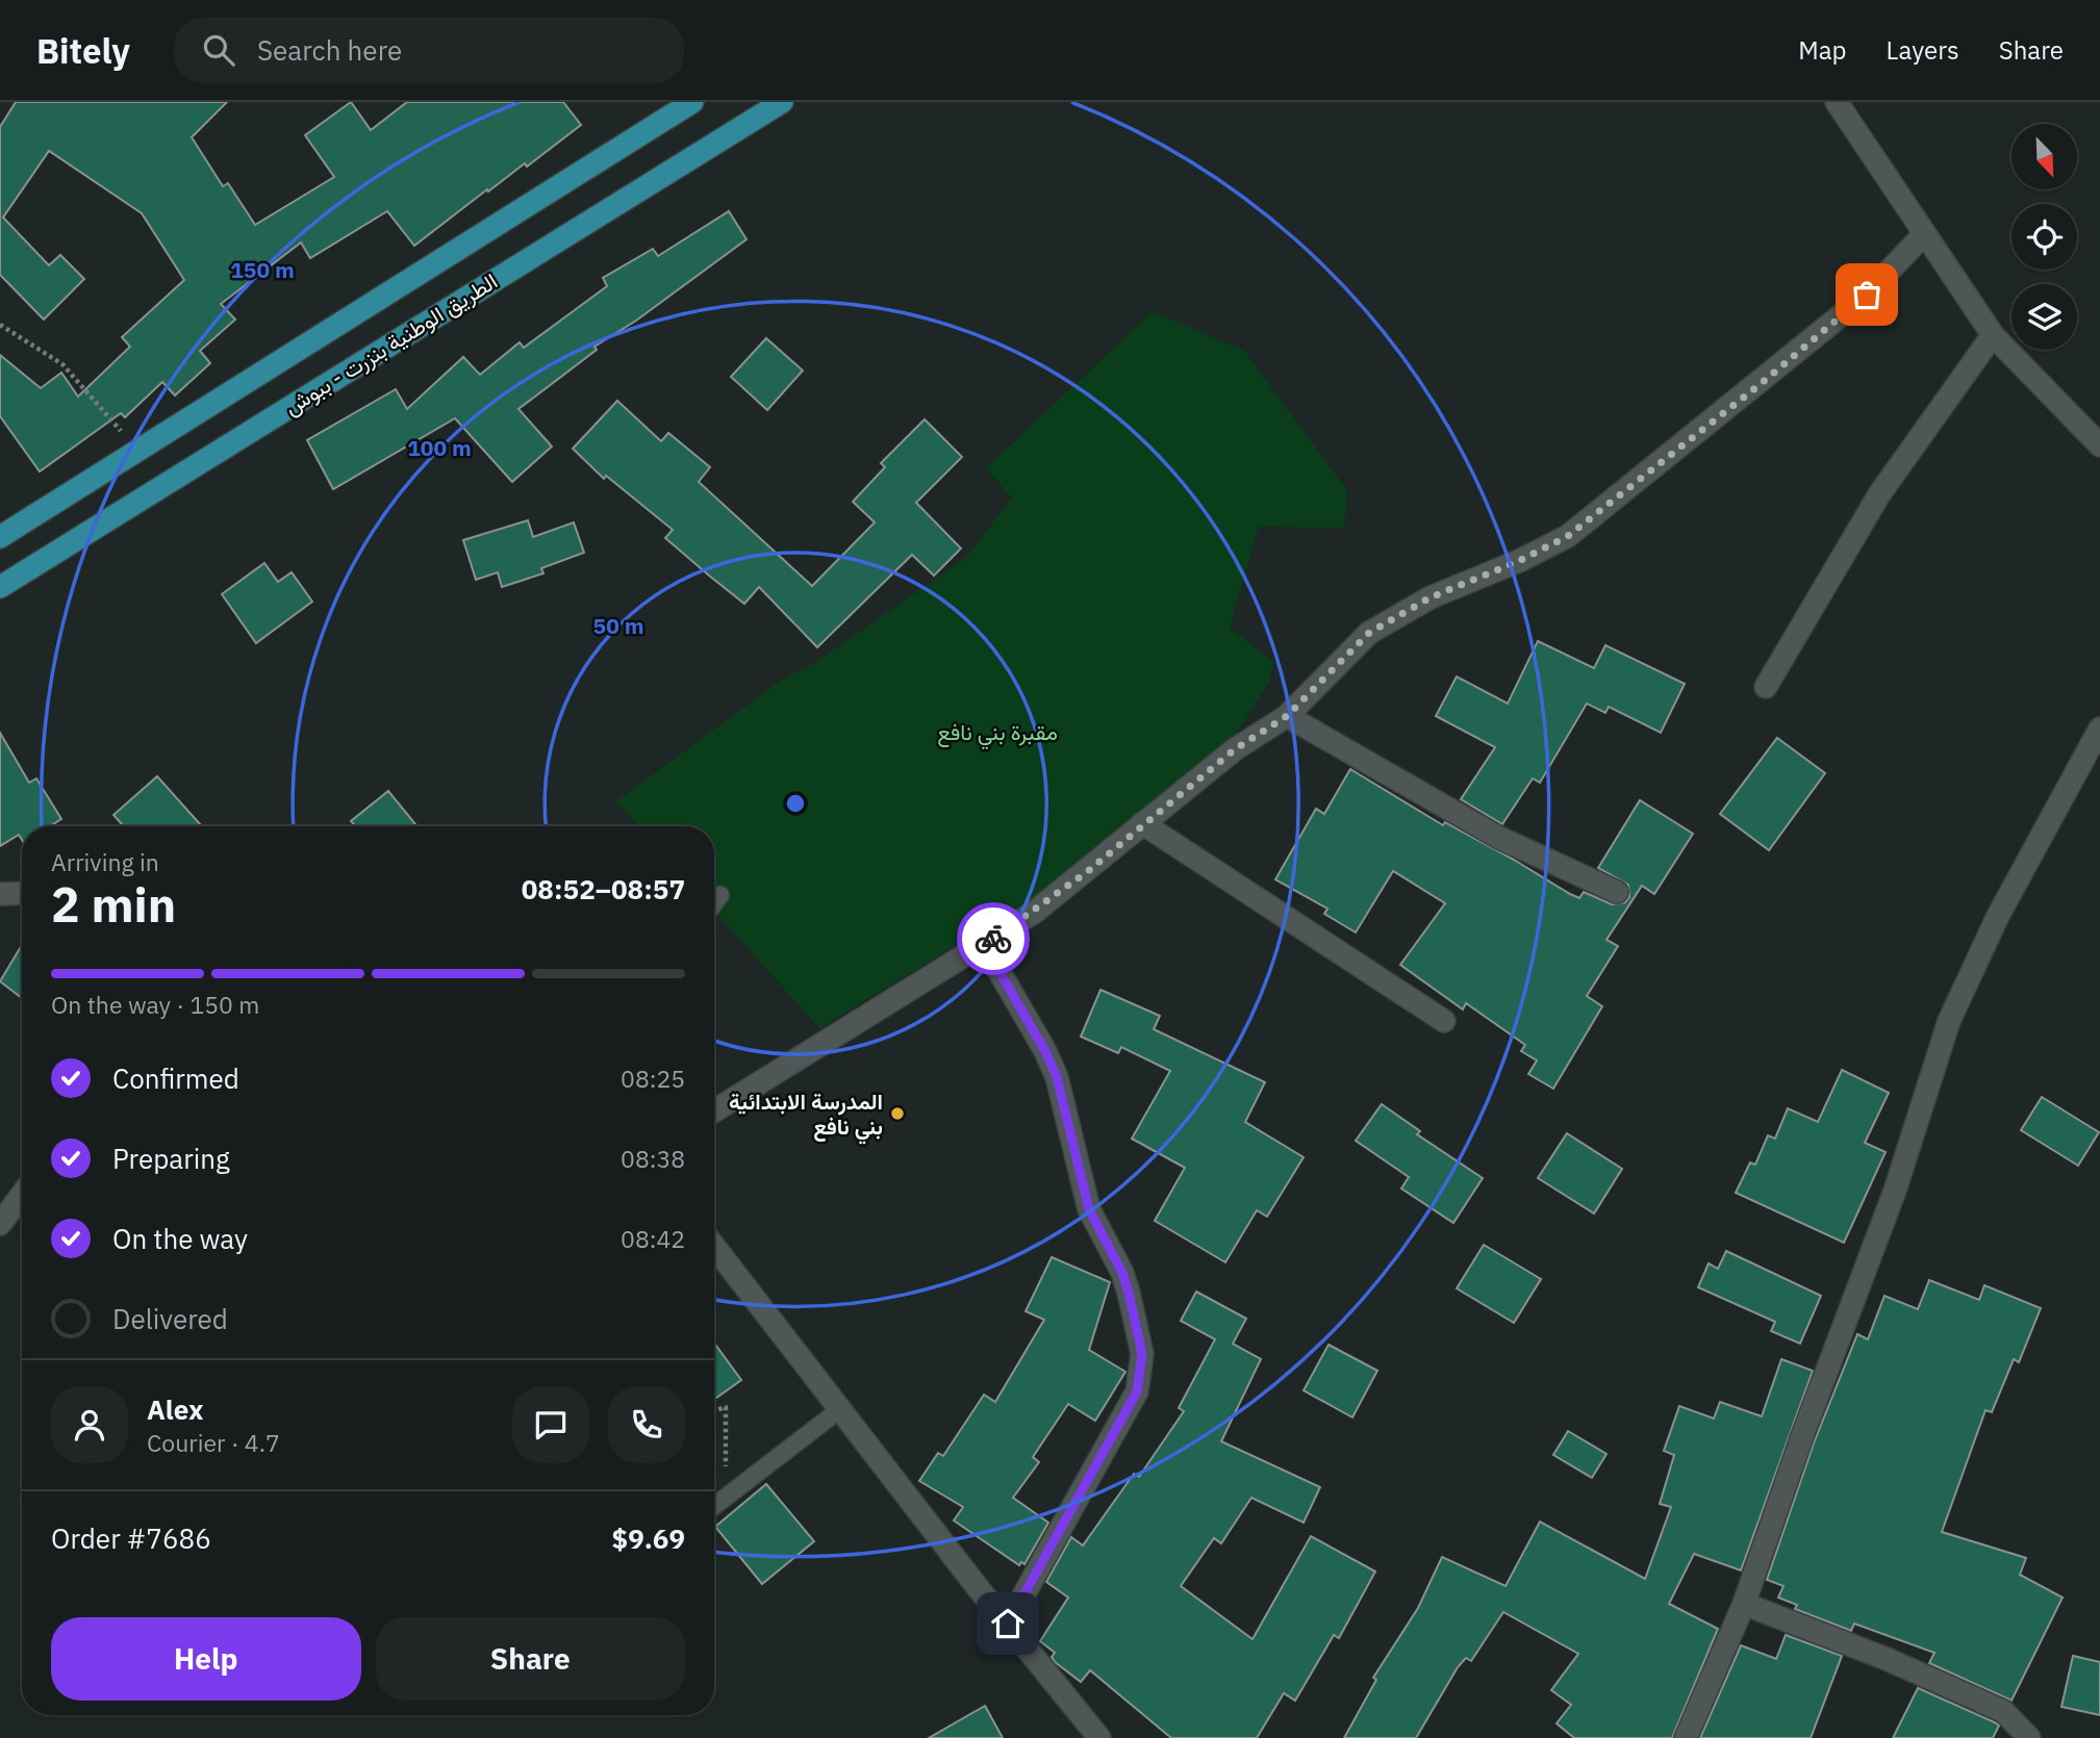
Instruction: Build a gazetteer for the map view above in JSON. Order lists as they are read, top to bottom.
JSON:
{
  "streets": {
    "main road": ["الطريق الوطنية بنزرت - ببوش"]
  },
  "parks": ["مقبرة بني نافع"],
  "places": ["المدرسة الابتدائية بني نافع"],
  "north": "bottom right",
  "page": {
    "header": "Bitely",
    "search": "Search here",
    "nav": ["Map", "Layers", "Share"],
    "heading": ["2 min", "Arriving in", "08:52–08:57"],
    "panel": [
      "Alex",
      "Courier · 4.7",
      "Order #7686",
      "$9.69"
    ],
    "bar": "On the way · 150 m",
    "list": [
      ["Confirmed", "08:25"],
      ["Preparing", "08:38"],
      ["On the way", "08:42"],
      "Delivered"
    ],
    "buttons": ["Help", "Share"]
  },
  "rings": ["150 m", "100 m", "50 m"]
}
